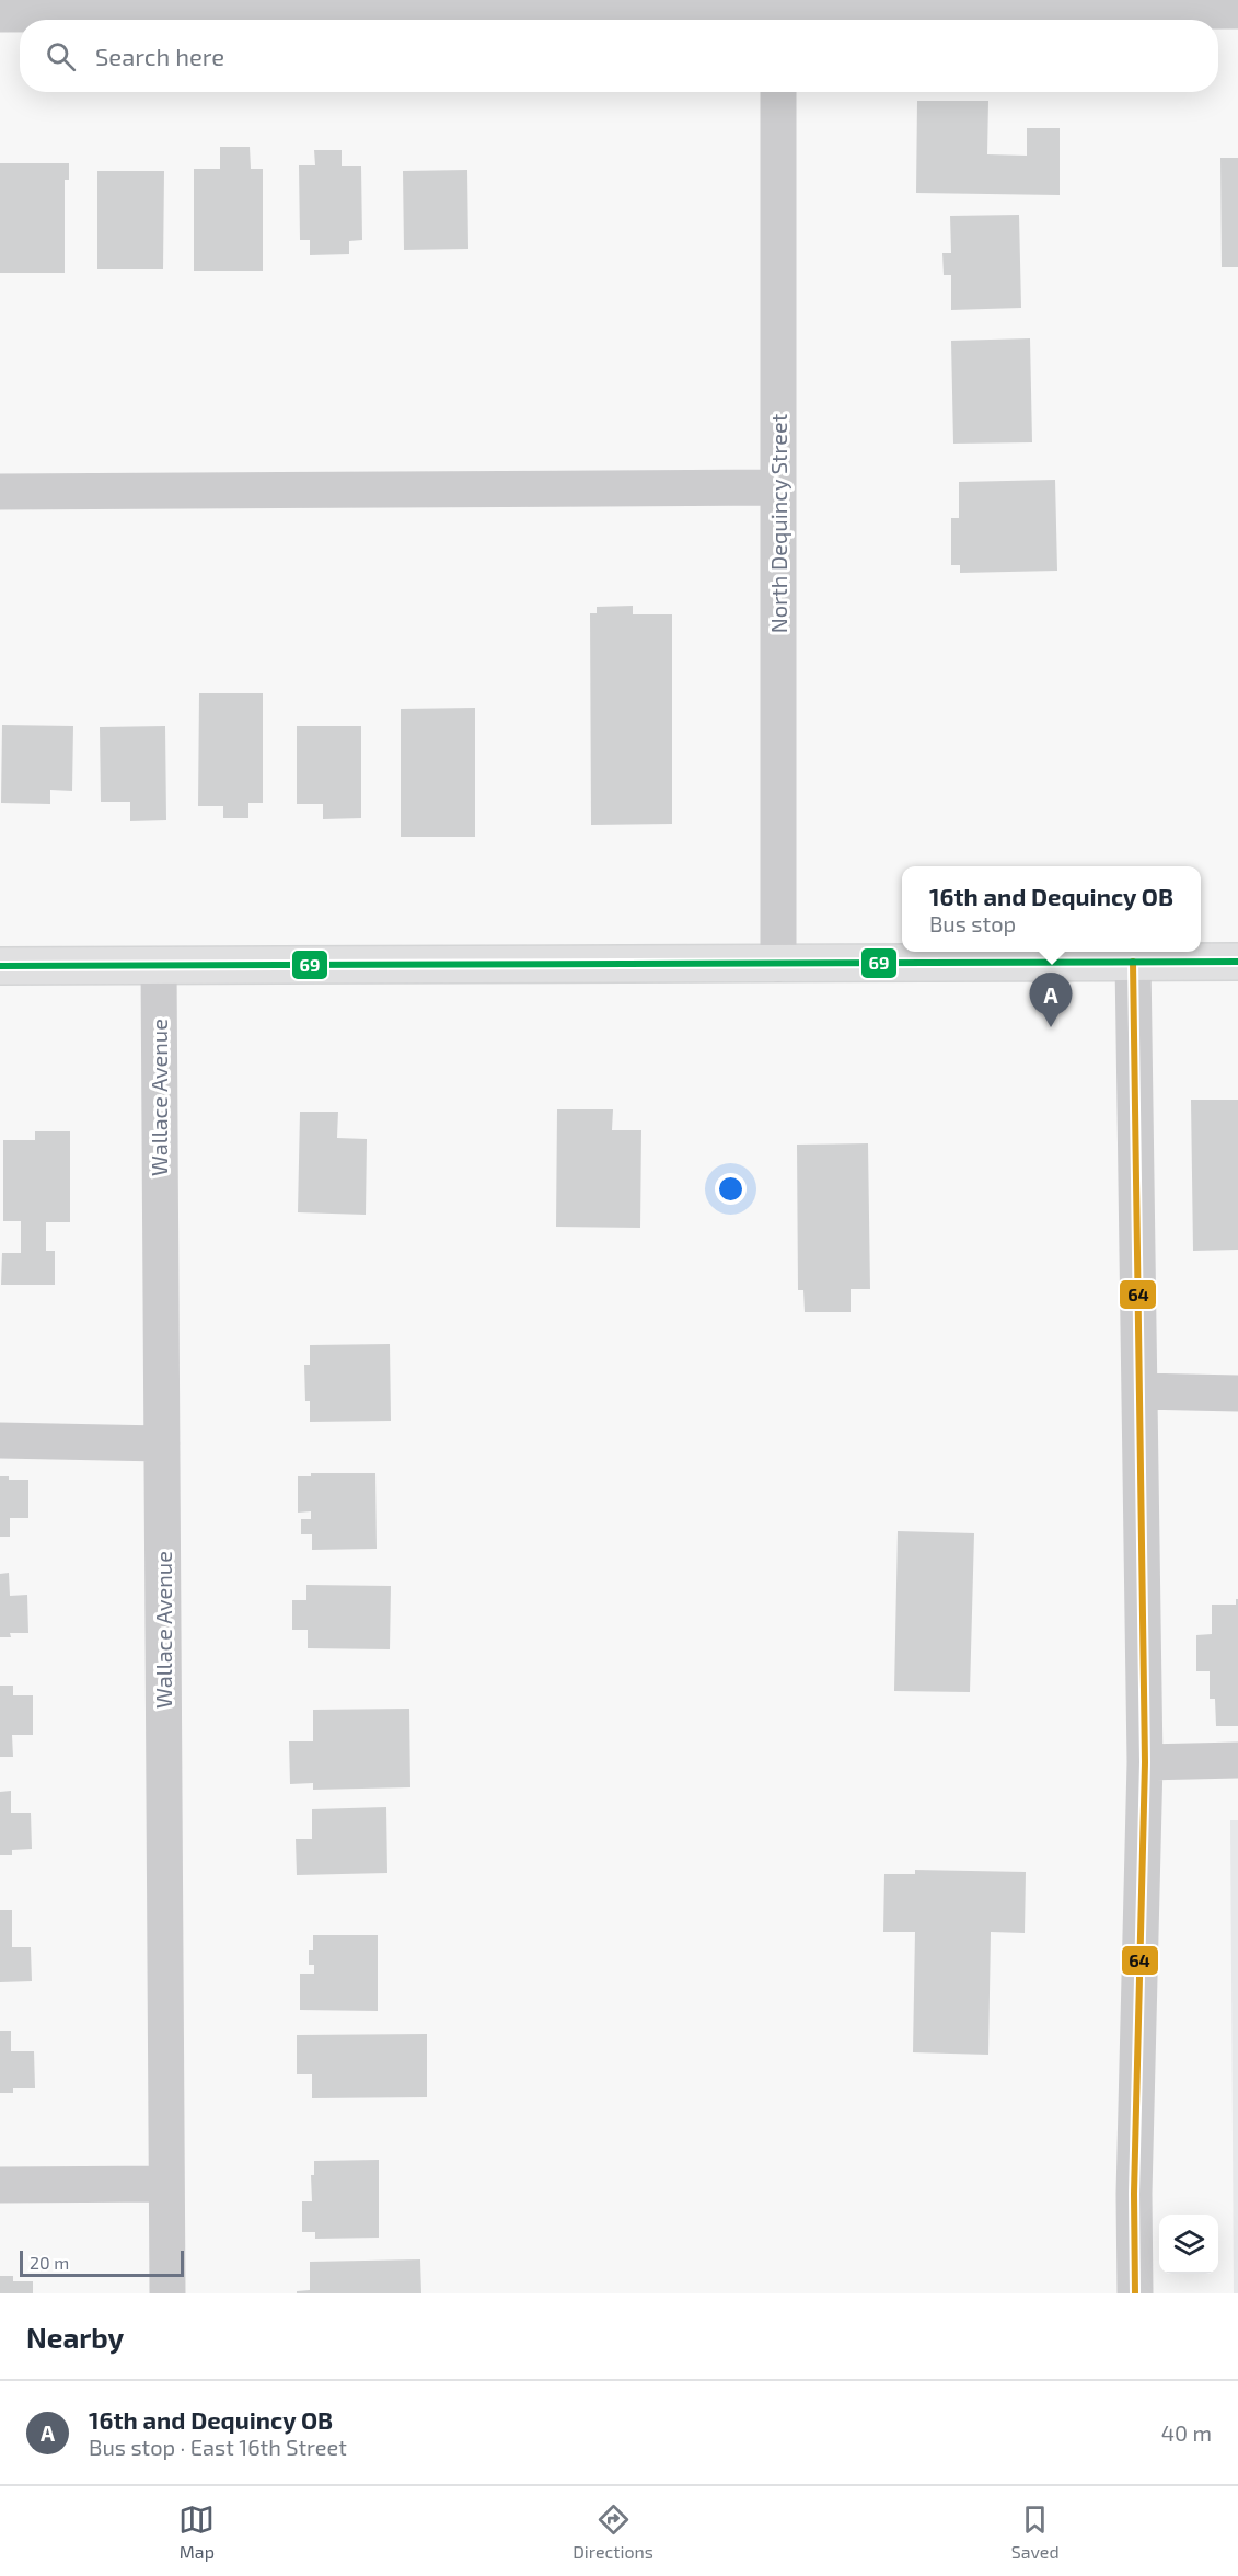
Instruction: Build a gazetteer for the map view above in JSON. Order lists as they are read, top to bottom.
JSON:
{
  "streets": {
    "street": ["North Dequincy Street", "Wallace Avenue"]
  },
  "lines": ["transit line 64", "transit line 69"],
  "scale_bar": "20 m",
  "page": {
    "search": "Search here",
    "popup": ["16th and Dequincy OB", "Bus stop"],
    "pins": "A",
    "scale": "20 m",
    "heading": "Nearby",
    "list": [
      {
        "mark": "A",
        "name": "16th and Dequincy OB",
        "note": "Bus stop · East 16th Street",
        "value": "40 m"
      }
    ],
    "nav": ["Map", "Directions", "Saved"]
  }
}
